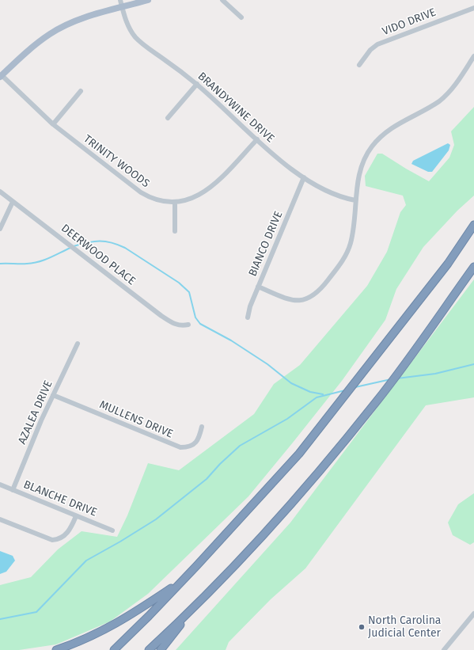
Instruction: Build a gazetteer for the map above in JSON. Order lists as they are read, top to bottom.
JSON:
{
  "streets": {
    "street": [
      "VIDO DRIVE",
      "BRANDYWINE DRIVE",
      "TRINITY WOODS",
      "BIANCO DRIVE",
      "DEERWOOD PLACE",
      "AZALEA DRIVE",
      "MULLENS DRIVE",
      "BLANCHE DRIVE"
    ]
  },
  "crossings": [
    ["BRANDYWINE DRIVE", "TRINITY WOODS"],
    ["BRANDYWINE DRIVE", "BIANCO DRIVE"],
    ["AZALEA DRIVE", "MULLENS DRIVE"],
    ["AZALEA DRIVE", "BLANCHE DRIVE"]
  ],
  "places": ["North Carolina Judicial Center"]
}
